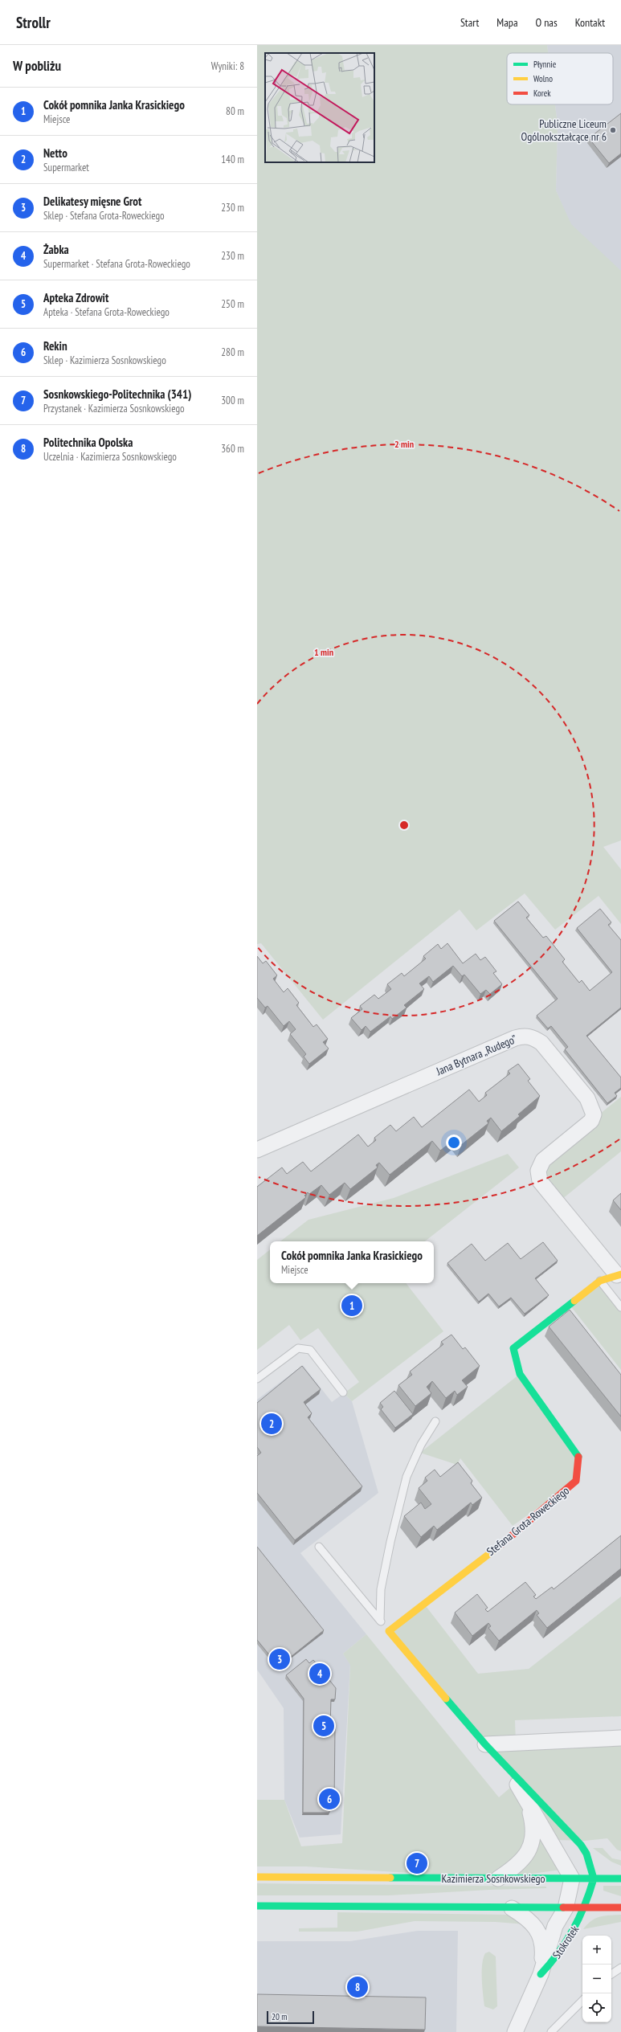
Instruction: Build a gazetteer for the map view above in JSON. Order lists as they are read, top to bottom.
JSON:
{
  "streets": {
    "street": [
      "Jana Bytnara „Rudego”",
      "Stefana Grota-Roweckiego",
      "Kazimierza Sosnkowskiego",
      "Stokrotek"
    ]
  },
  "crossings": [
    ["Jana Bytnara „Rudego”", "Stefana Grota-Roweckiego"]
  ],
  "places": ["Publiczne Liceum Ogólnokształcące nr 6"],
  "legend": ["Płynnie", "Wolno", "Korek"],
  "scale_bar": "20 m",
  "page": {
    "header": "Strollr",
    "nav": [
      "Start",
      "Mapa",
      "O nas",
      "Kontakt"
    ],
    "heading": ["W pobliżu", "Wyniki: 8"],
    "list": [
      {
        "mark": "1",
        "name": "Cokół pomnika Janka Krasickiego",
        "note": "Miejsce",
        "value": "80 m"
      },
      {
        "mark": "2",
        "name": "Netto",
        "note": "Supermarket",
        "value": "140 m"
      },
      {
        "mark": "3",
        "name": "Delikatesy mięsne Grot",
        "note": "Sklep · Stefana Grota-Roweckiego",
        "value": "230 m"
      },
      {
        "mark": "4",
        "name": "Żabka",
        "note": "Supermarket · Stefana Grota-Roweckiego",
        "value": "230 m"
      },
      {
        "mark": "5",
        "name": "Apteka Zdrowit",
        "note": "Apteka · Stefana Grota-Roweckiego",
        "value": "250 m"
      },
      {
        "mark": "6",
        "name": "Rekin",
        "note": "Sklep · Kazimierza Sosnkowskiego",
        "value": "280 m"
      },
      {
        "mark": "7",
        "name": "Sosnkowskiego-Politechnika (341)",
        "note": "Przystanek · Kazimierza Sosnkowskiego",
        "value": "300 m"
      },
      {
        "mark": "8",
        "name": "Politechnika Opolska",
        "note": "Uczelnia · Kazimierza Sosnkowskiego",
        "value": "360 m"
      }
    ],
    "popup": ["Cokół pomnika Janka Krasickiego", "Miejsce"],
    "pins": [
      "1",
      "2",
      "3",
      "4",
      "5",
      "6",
      "7",
      "8"
    ],
    "map_buttons": ["+", "−"],
    "scale": "20 m"
  },
  "rings": ["2 min", "1 min"]
}
